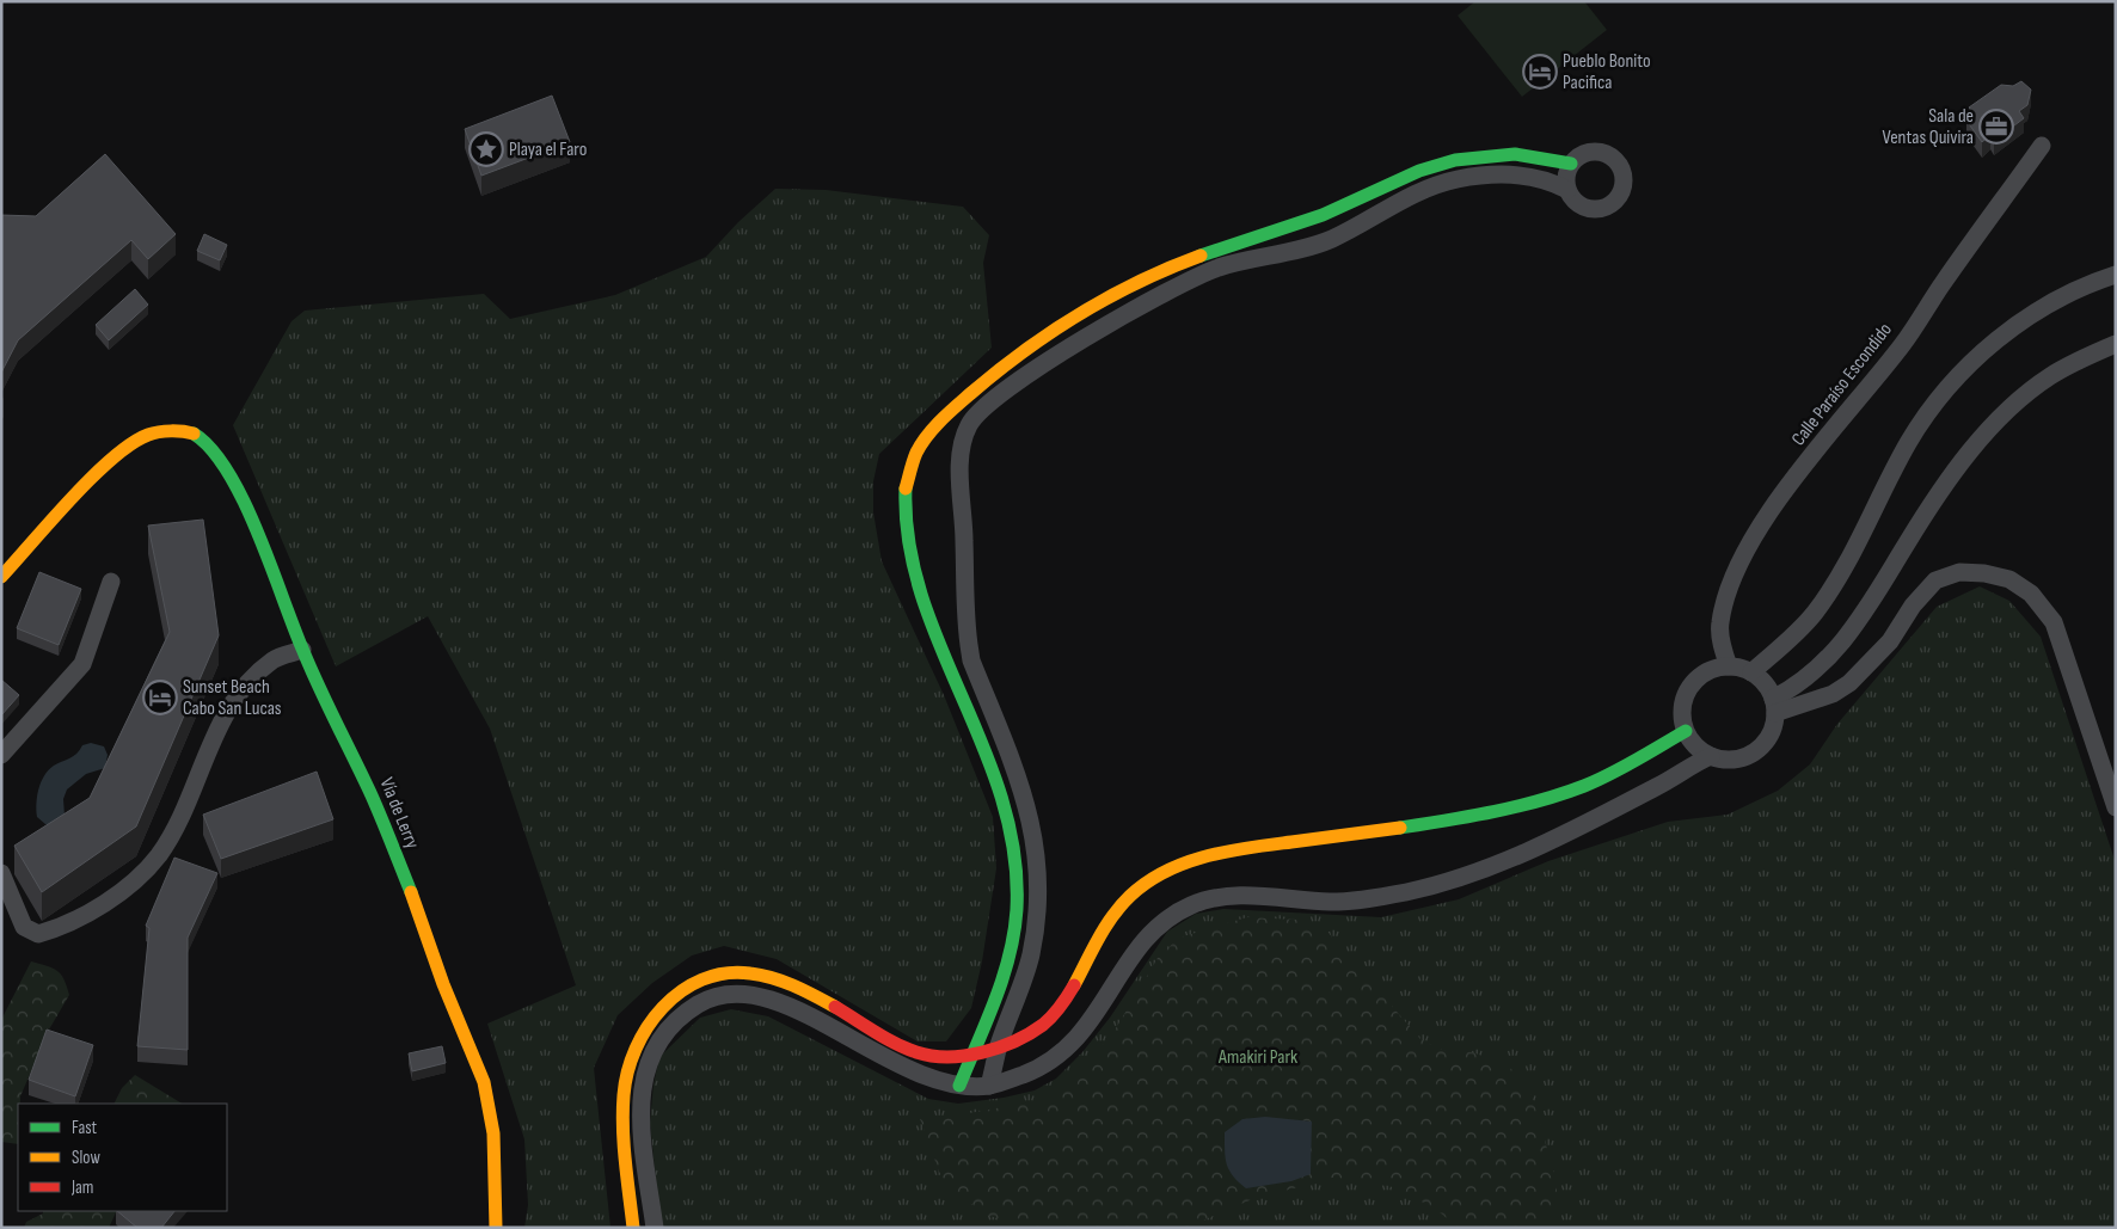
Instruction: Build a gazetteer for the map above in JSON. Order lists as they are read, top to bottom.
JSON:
{
  "streets": {
    "street": ["Calle Paraíso Escondido", "Vía de Lerry"]
  },
  "parks": ["Amakiri Park"],
  "places": {
    "hotel": ["Pueblo Bonito Pacifica", "Sunset Beach Cabo San Lucas"],
    "office": ["Sala de Ventas Quivira"],
    "place": ["Playa el Faro"]
  },
  "legend": ["Fast", "Slow", "Jam"]
}
